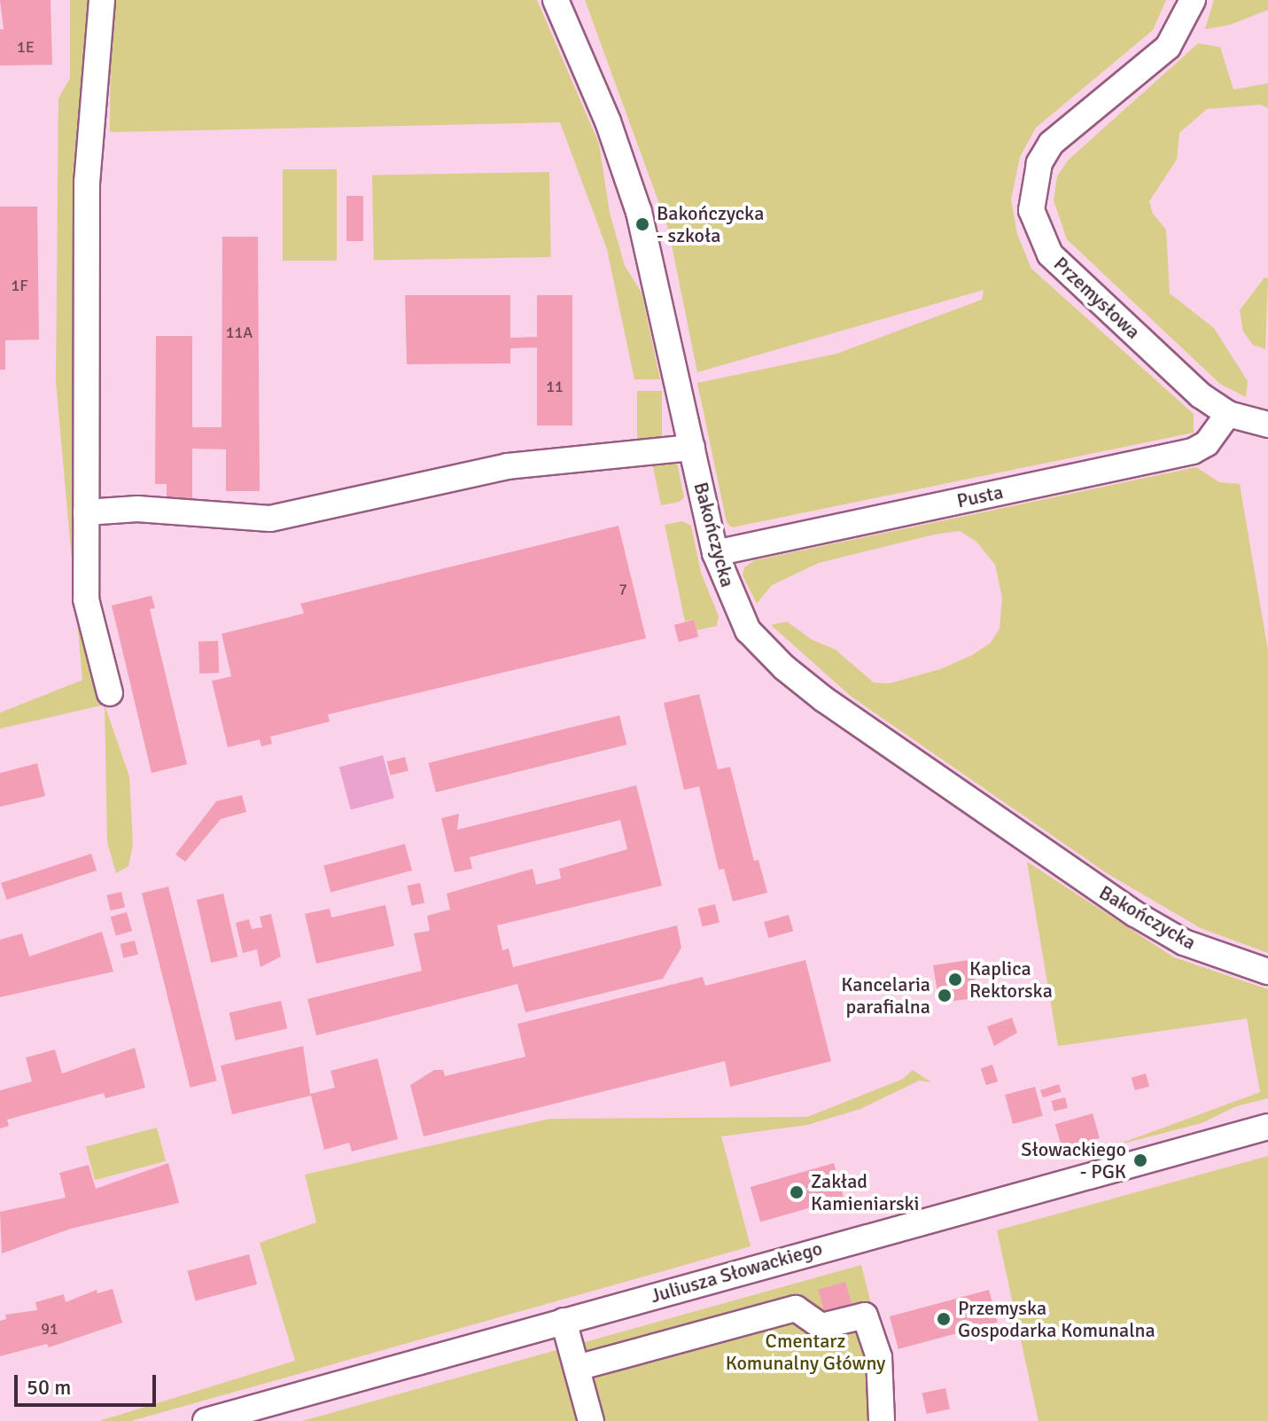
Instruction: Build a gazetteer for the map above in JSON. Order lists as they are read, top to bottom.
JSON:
{
  "streets": {
    "street": [
      "Przemysłowa",
      "Pusta",
      "Bakończycka",
      "Juliusza Słowackiego"
    ]
  },
  "crossings": [
    ["Przemysłowa", "Pusta"],
    ["Pusta", "Bakończycka"]
  ],
  "parks": ["Cmentarz Komunalny Główny"],
  "places": [
    "Bakończycka - szkoła",
    "Kaplica Rektorska",
    "Kancelaria parafialna",
    "Słowackiego - PGK",
    "Zakład Kamieniarski",
    "Przemyska Gospodarka Komunalna"
  ],
  "house_numbers": [
    "1E",
    "1F",
    "11A",
    "11",
    "7",
    "91"
  ],
  "scale_bar": "50 m"
}
